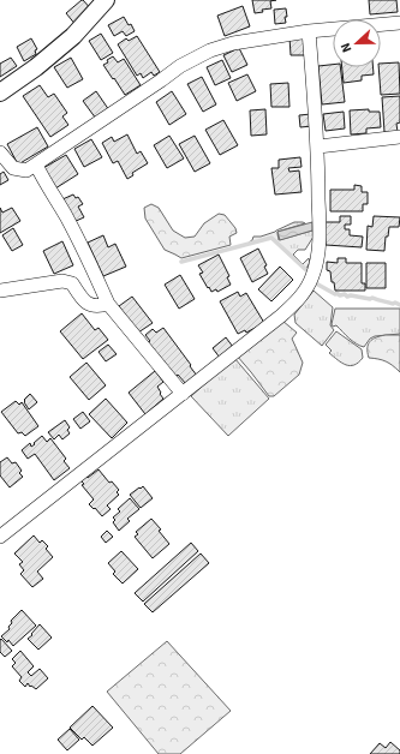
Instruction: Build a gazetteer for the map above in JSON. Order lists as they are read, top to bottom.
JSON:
{
  "north": "left"
}
